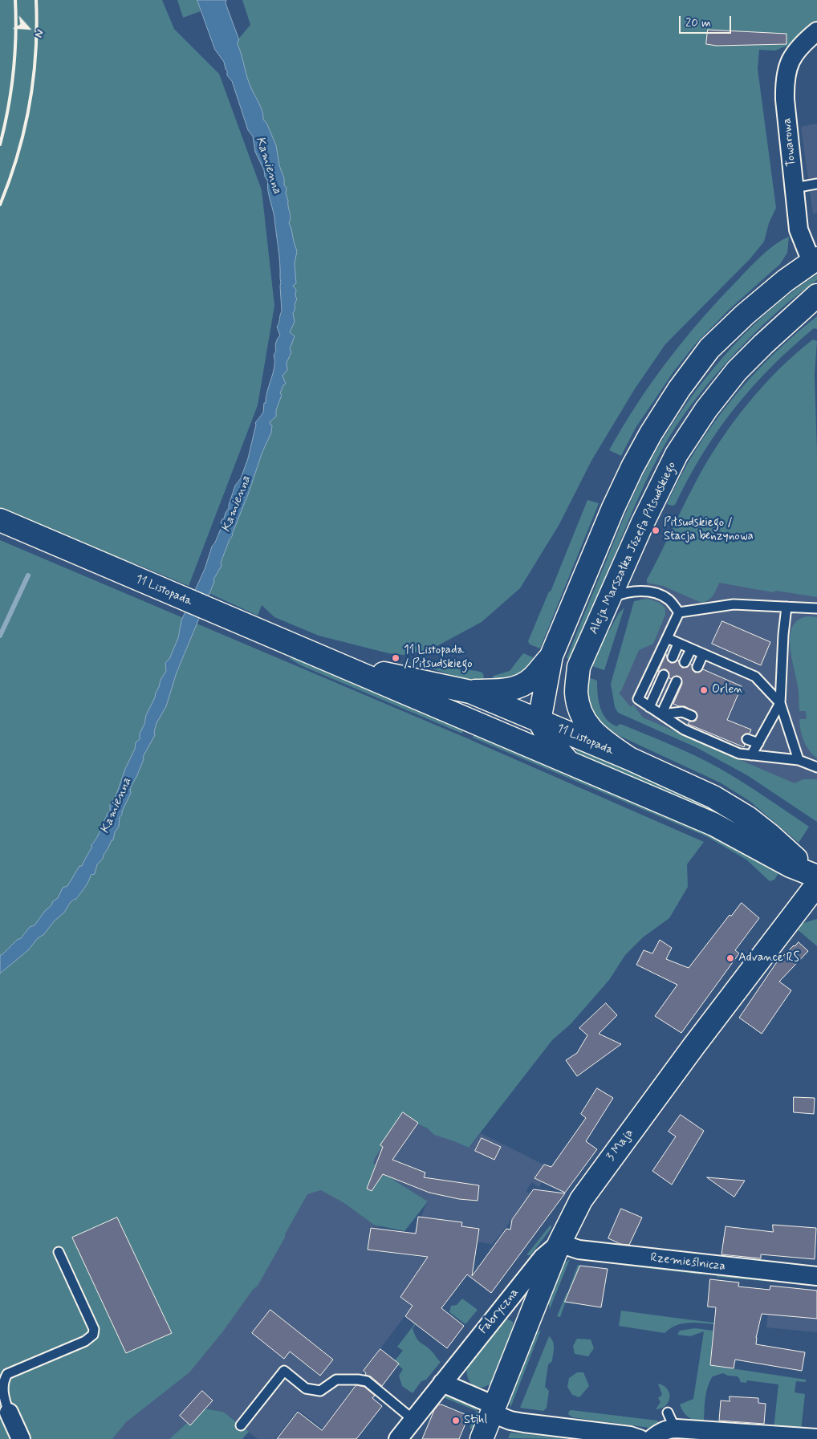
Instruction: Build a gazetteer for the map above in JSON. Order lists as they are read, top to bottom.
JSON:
{
  "streets": {
    "street": [
      "Towarowa",
      "Aleja Marszałka Józefa Piłsudskiego",
      "11 Listopada",
      "3 Maja",
      "Rzemieślnicza",
      "Fabryczna"
    ]
  },
  "crossings": [
    ["Aleja Marszałka Józefa Piłsudskiego", "11 Listopada"],
    ["3 Maja", "Rzemieślnicza"],
    ["3 Maja", "Fabryczna"],
    ["Rzemieślnicza", "Fabryczna"]
  ],
  "water": ["Kamienna"],
  "places": [
    "Piłsudskiego / Stacja benzynowa",
    "11 Listopada / Piłsudskiego",
    "Orlen",
    "Advance RS",
    "Stihl"
  ],
  "scale_bar": "20 m",
  "north": "bottom right"
}
